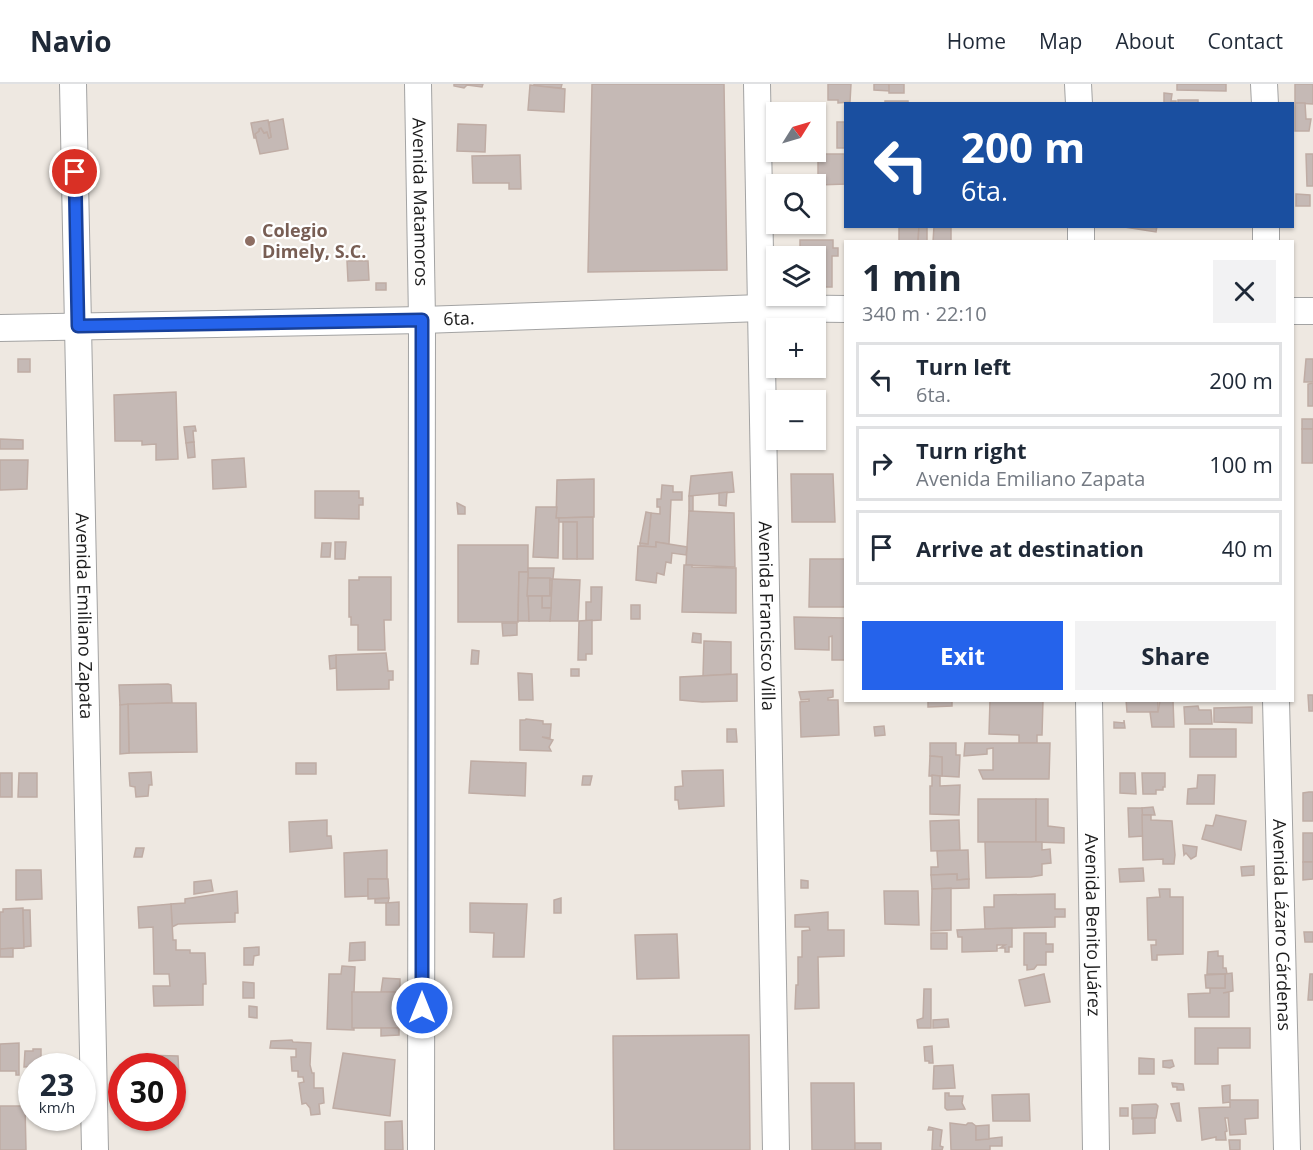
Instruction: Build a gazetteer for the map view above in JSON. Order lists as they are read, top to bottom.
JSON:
{
  "streets": {
    "street": [
      "Avenida Matamoros",
      "6ta.",
      "Avenida Emiliano Zapata",
      "Avenida Francisco Villa",
      "Avenida Benito Juárez",
      "Avenida Lázaro Cárdenas"
    ]
  },
  "crossings": [
    ["Avenida Matamoros", "6ta."],
    ["6ta.", "Avenida Emiliano Zapata"],
    ["6ta.", "Avenida Francisco Villa"]
  ],
  "places": ["Colegio Dimely, S.C."],
  "north": "top right",
  "page": {
    "header": "Navio",
    "nav": [
      "Home",
      "Map",
      "About",
      "Contact"
    ],
    "map_buttons": ["+", "−"],
    "turn": ["200 m", "6ta."],
    "heading": ["1 min", "340 m · 22:10"],
    "list": [
      {
        "name": "Turn left",
        "note": "6ta.",
        "value": "200 m"
      },
      {
        "name": "Turn right",
        "note": "Avenida Emiliano Zapata",
        "value": "100 m"
      },
      {
        "name": "Arrive at destination",
        "value": "40 m"
      }
    ],
    "buttons": ["Exit", "Share"],
    "speed": "23 km/h",
    "limit": "30"
  }
}
